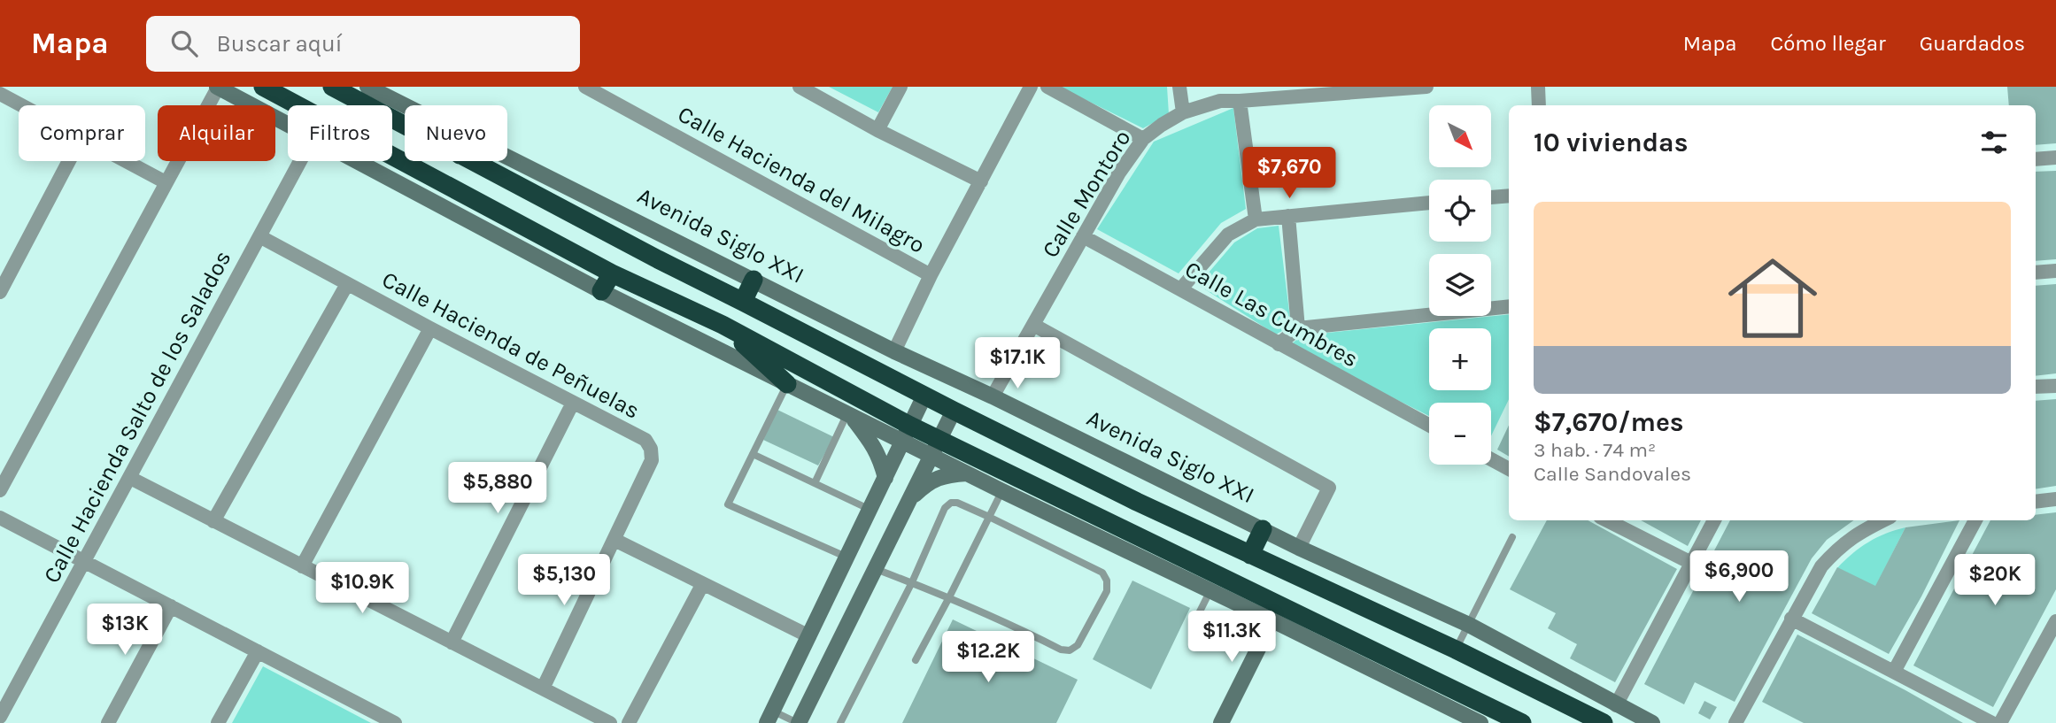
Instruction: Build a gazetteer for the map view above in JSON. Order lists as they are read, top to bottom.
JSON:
{
  "streets": {
    "street": [
      "Calle Hacienda del Milagro",
      "Calle Montoro",
      "Avenida Siglo XXI",
      "Calle Las Cumbres",
      "Calle Hacienda de Peñuelas",
      "Calle Hacienda Salto de los Salados"
    ]
  },
  "crossings": [
    ["Calle Montoro", "Avenida Siglo XXI"],
    ["Calle Montoro", "Calle Las Cumbres"],
    ["Calle Hacienda de Peñuelas", "Calle Hacienda Salto de los Salados"]
  ],
  "north": "bottom right",
  "page": {
    "header": "Mapa",
    "search": "Buscar aquí",
    "nav": ["Mapa", "Cómo llegar", "Guardados"],
    "map_buttons": ["+", "−"],
    "chip": [
      "Comprar",
      "Alquilar",
      "Filtros",
      "Nuevo"
    ],
    "heading": "10 viviendas",
    "price": [
      "$7,670",
      "$17.1K",
      "$5,880",
      "$6,900",
      "$5,130",
      "$20K",
      "$10.9K",
      "$13K",
      "$11.3K",
      "$12.2K"
    ],
    "list": [
      {
        "name": "$7,670/mes",
        "note": "3 hab. · 74 m² · Calle Sandovales"
      }
    ]
  }
}
